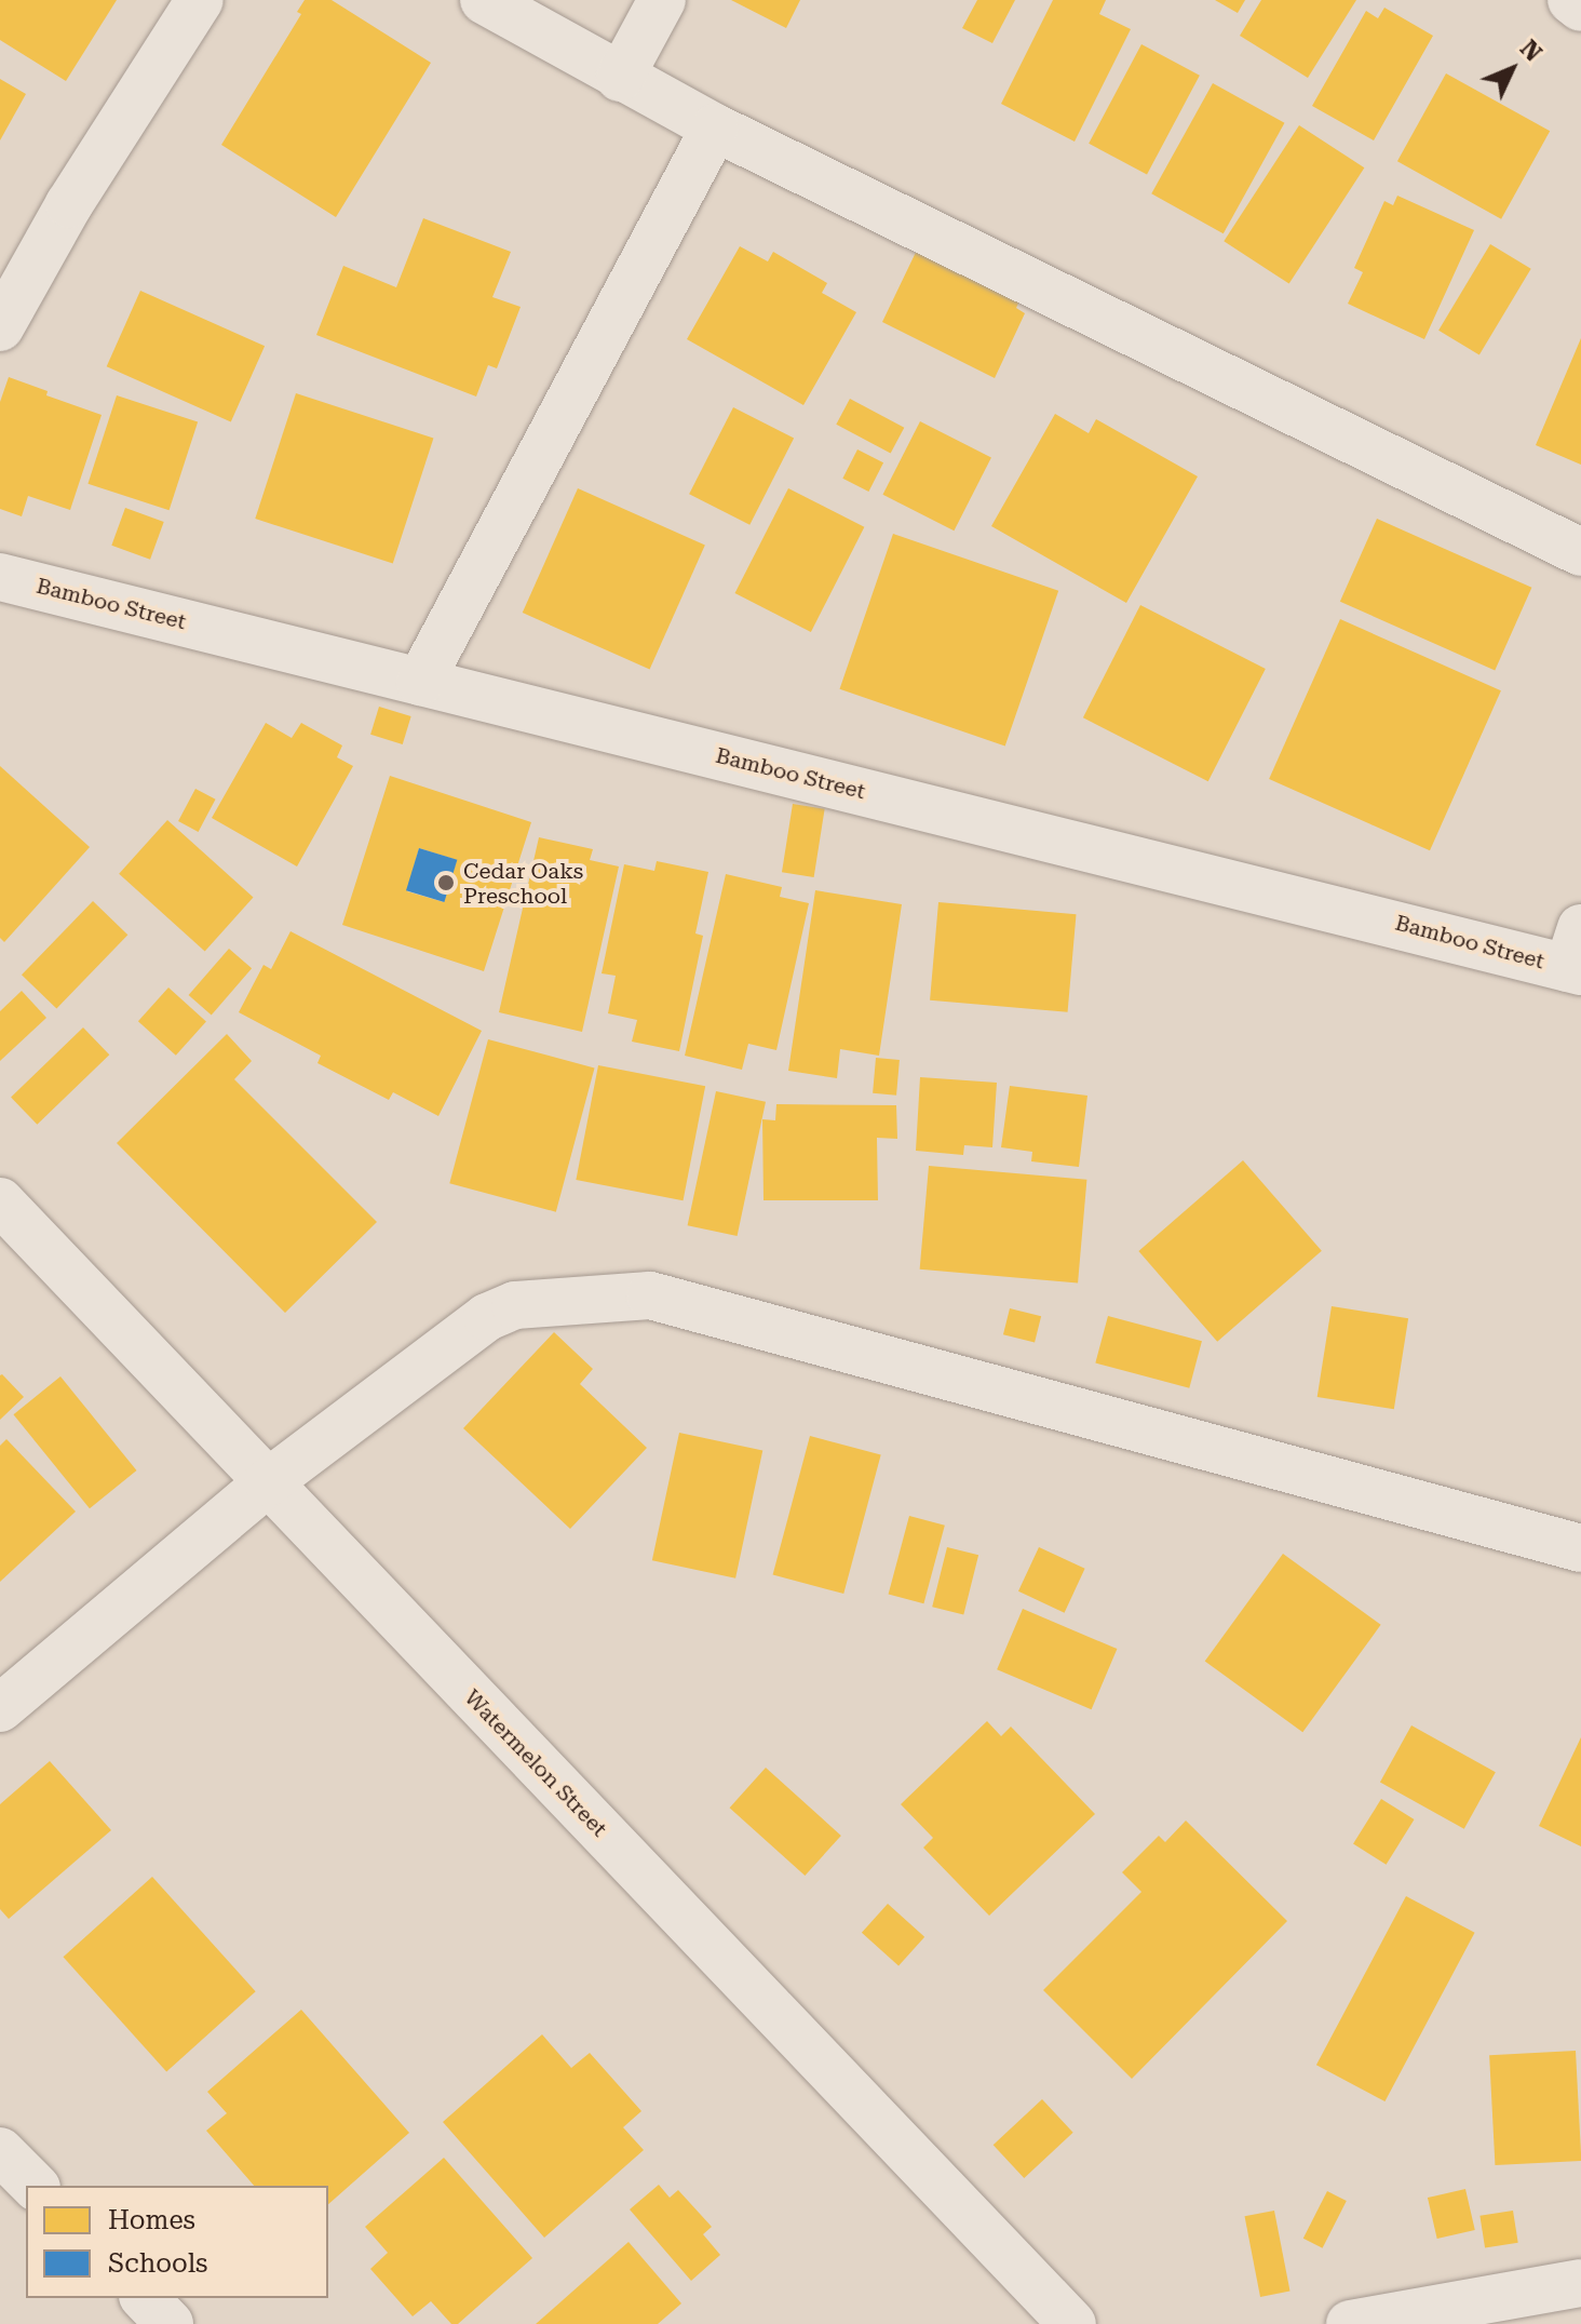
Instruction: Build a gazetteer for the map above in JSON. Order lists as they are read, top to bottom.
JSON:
{
  "streets": {
    "street": ["Bamboo Street", "Watermelon Street"]
  },
  "places": ["Cedar Oaks Preschool"],
  "legend": ["Homes", "Schools"],
  "north": "top right"
}
